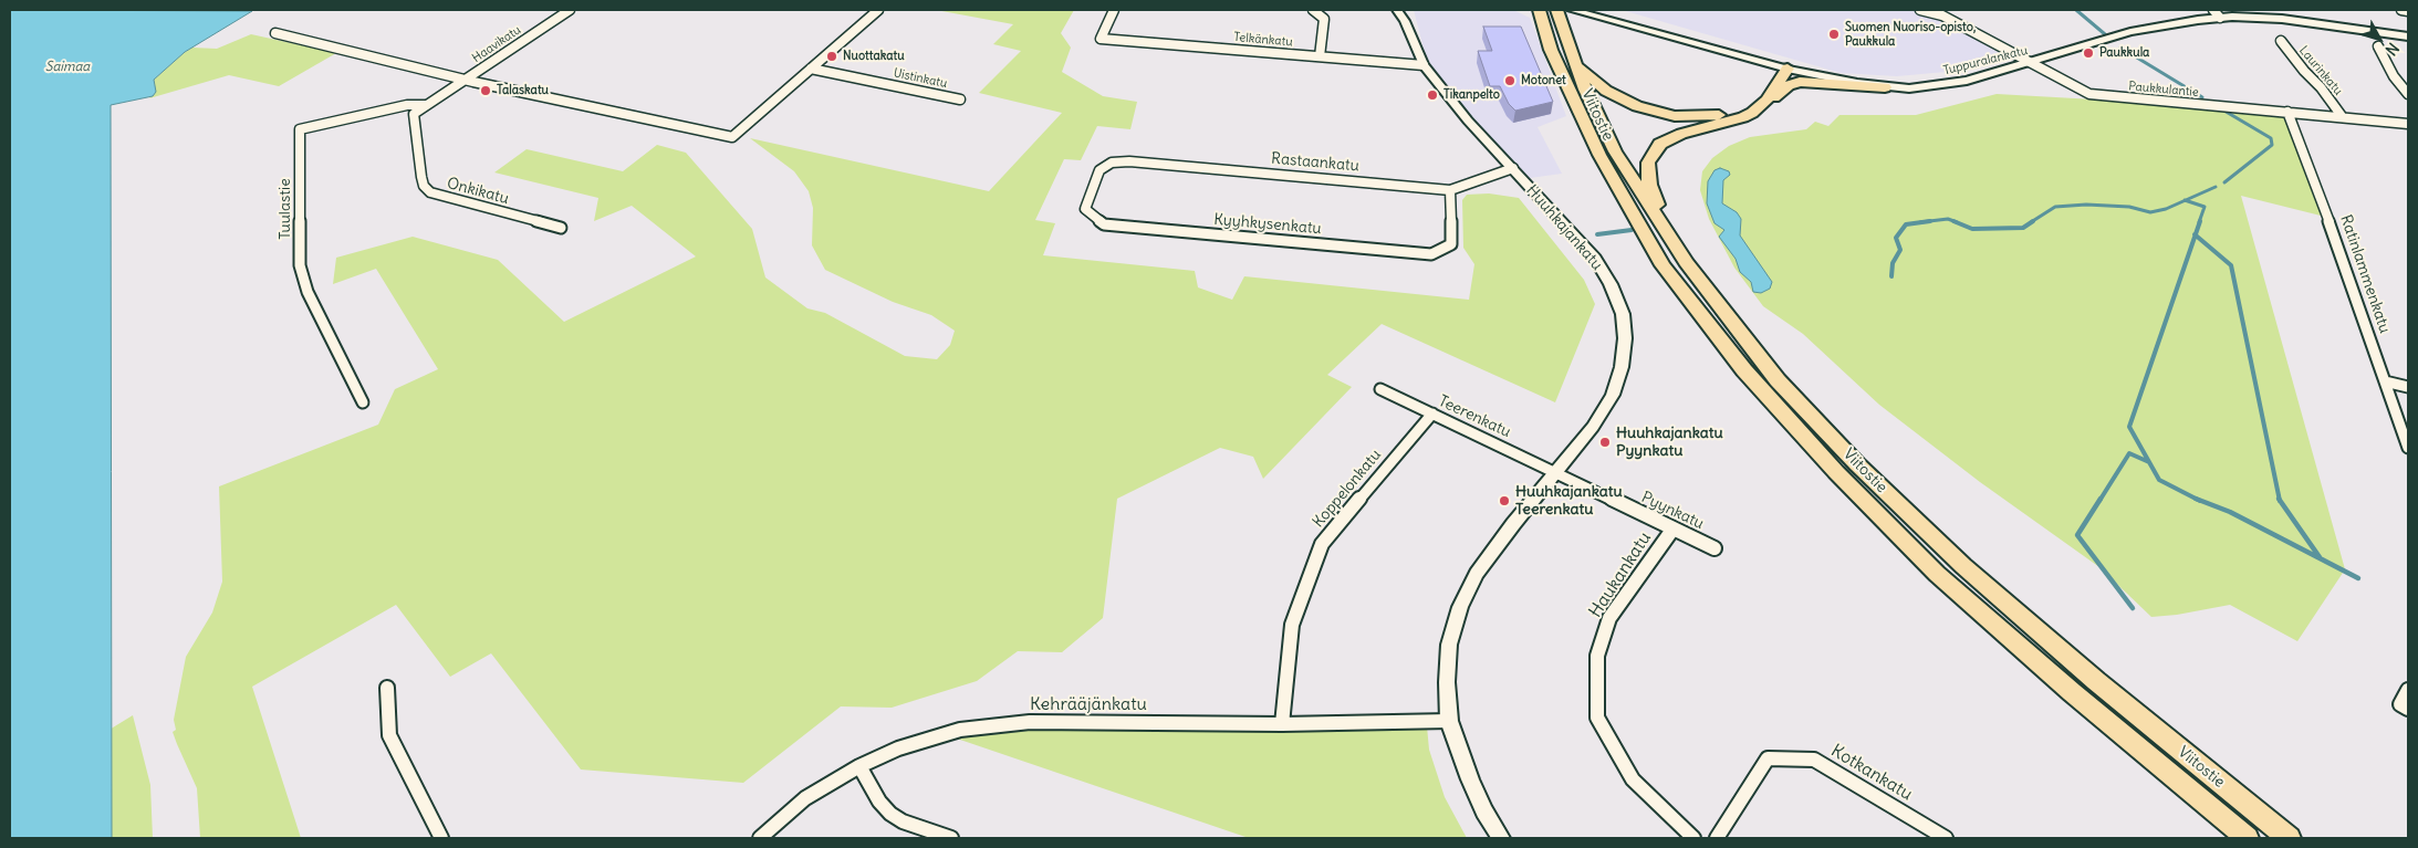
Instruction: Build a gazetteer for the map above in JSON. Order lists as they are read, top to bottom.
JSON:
{
  "streets": {
    "highway": ["Viitostie"],
    "street": [
      "Telkänkatu",
      "Haavikatu",
      "Tuppuralankatu",
      "Laurinkatu",
      "Uistinkatu",
      "Paukkulantie",
      "Rastaankatu",
      "Onkikatu",
      "Tuulastie",
      "Kyyhkysenkatu",
      "Huuhkajankatu",
      "Ratinlammenkatu",
      "Teerenkatu",
      "Koppelonkatu",
      "Pyynkatu",
      "Haukankatu",
      "Kehrääjänkatu",
      "Kotkankatu"
    ]
  },
  "crossings": [
    ["Telkänkatu", "Huuhkajankatu"],
    ["Tuppuralankatu", "Paukkulantie"],
    ["Laurinkatu", "Paukkulantie"],
    ["Paukkulantie", "Ratinlammenkatu"],
    ["Rastaankatu", "Kyyhkysenkatu"],
    ["Rastaankatu", "Huuhkajankatu"],
    ["Onkikatu", "Tuulastie"],
    ["Huuhkajankatu", "Teerenkatu"],
    ["Huuhkajankatu", "Pyynkatu"],
    ["Huuhkajankatu", "Kehrääjänkatu"],
    ["Teerenkatu", "Koppelonkatu"],
    ["Teerenkatu", "Pyynkatu"],
    ["Koppelonkatu", "Kehrääjänkatu"],
    ["Pyynkatu", "Haukankatu"]
  ],
  "water": ["Saimaa"],
  "places": [
    "Suomen Nuoriso-opisto, Paukkula",
    "Paukkula",
    "Nuottakatu",
    "Motonet",
    "Talaskatu",
    "Tikanpelto",
    "Huuhkajankatu Pyynkatu",
    "Huuhkajankatu Teerenkatu"
  ],
  "north": "bottom right"
}
